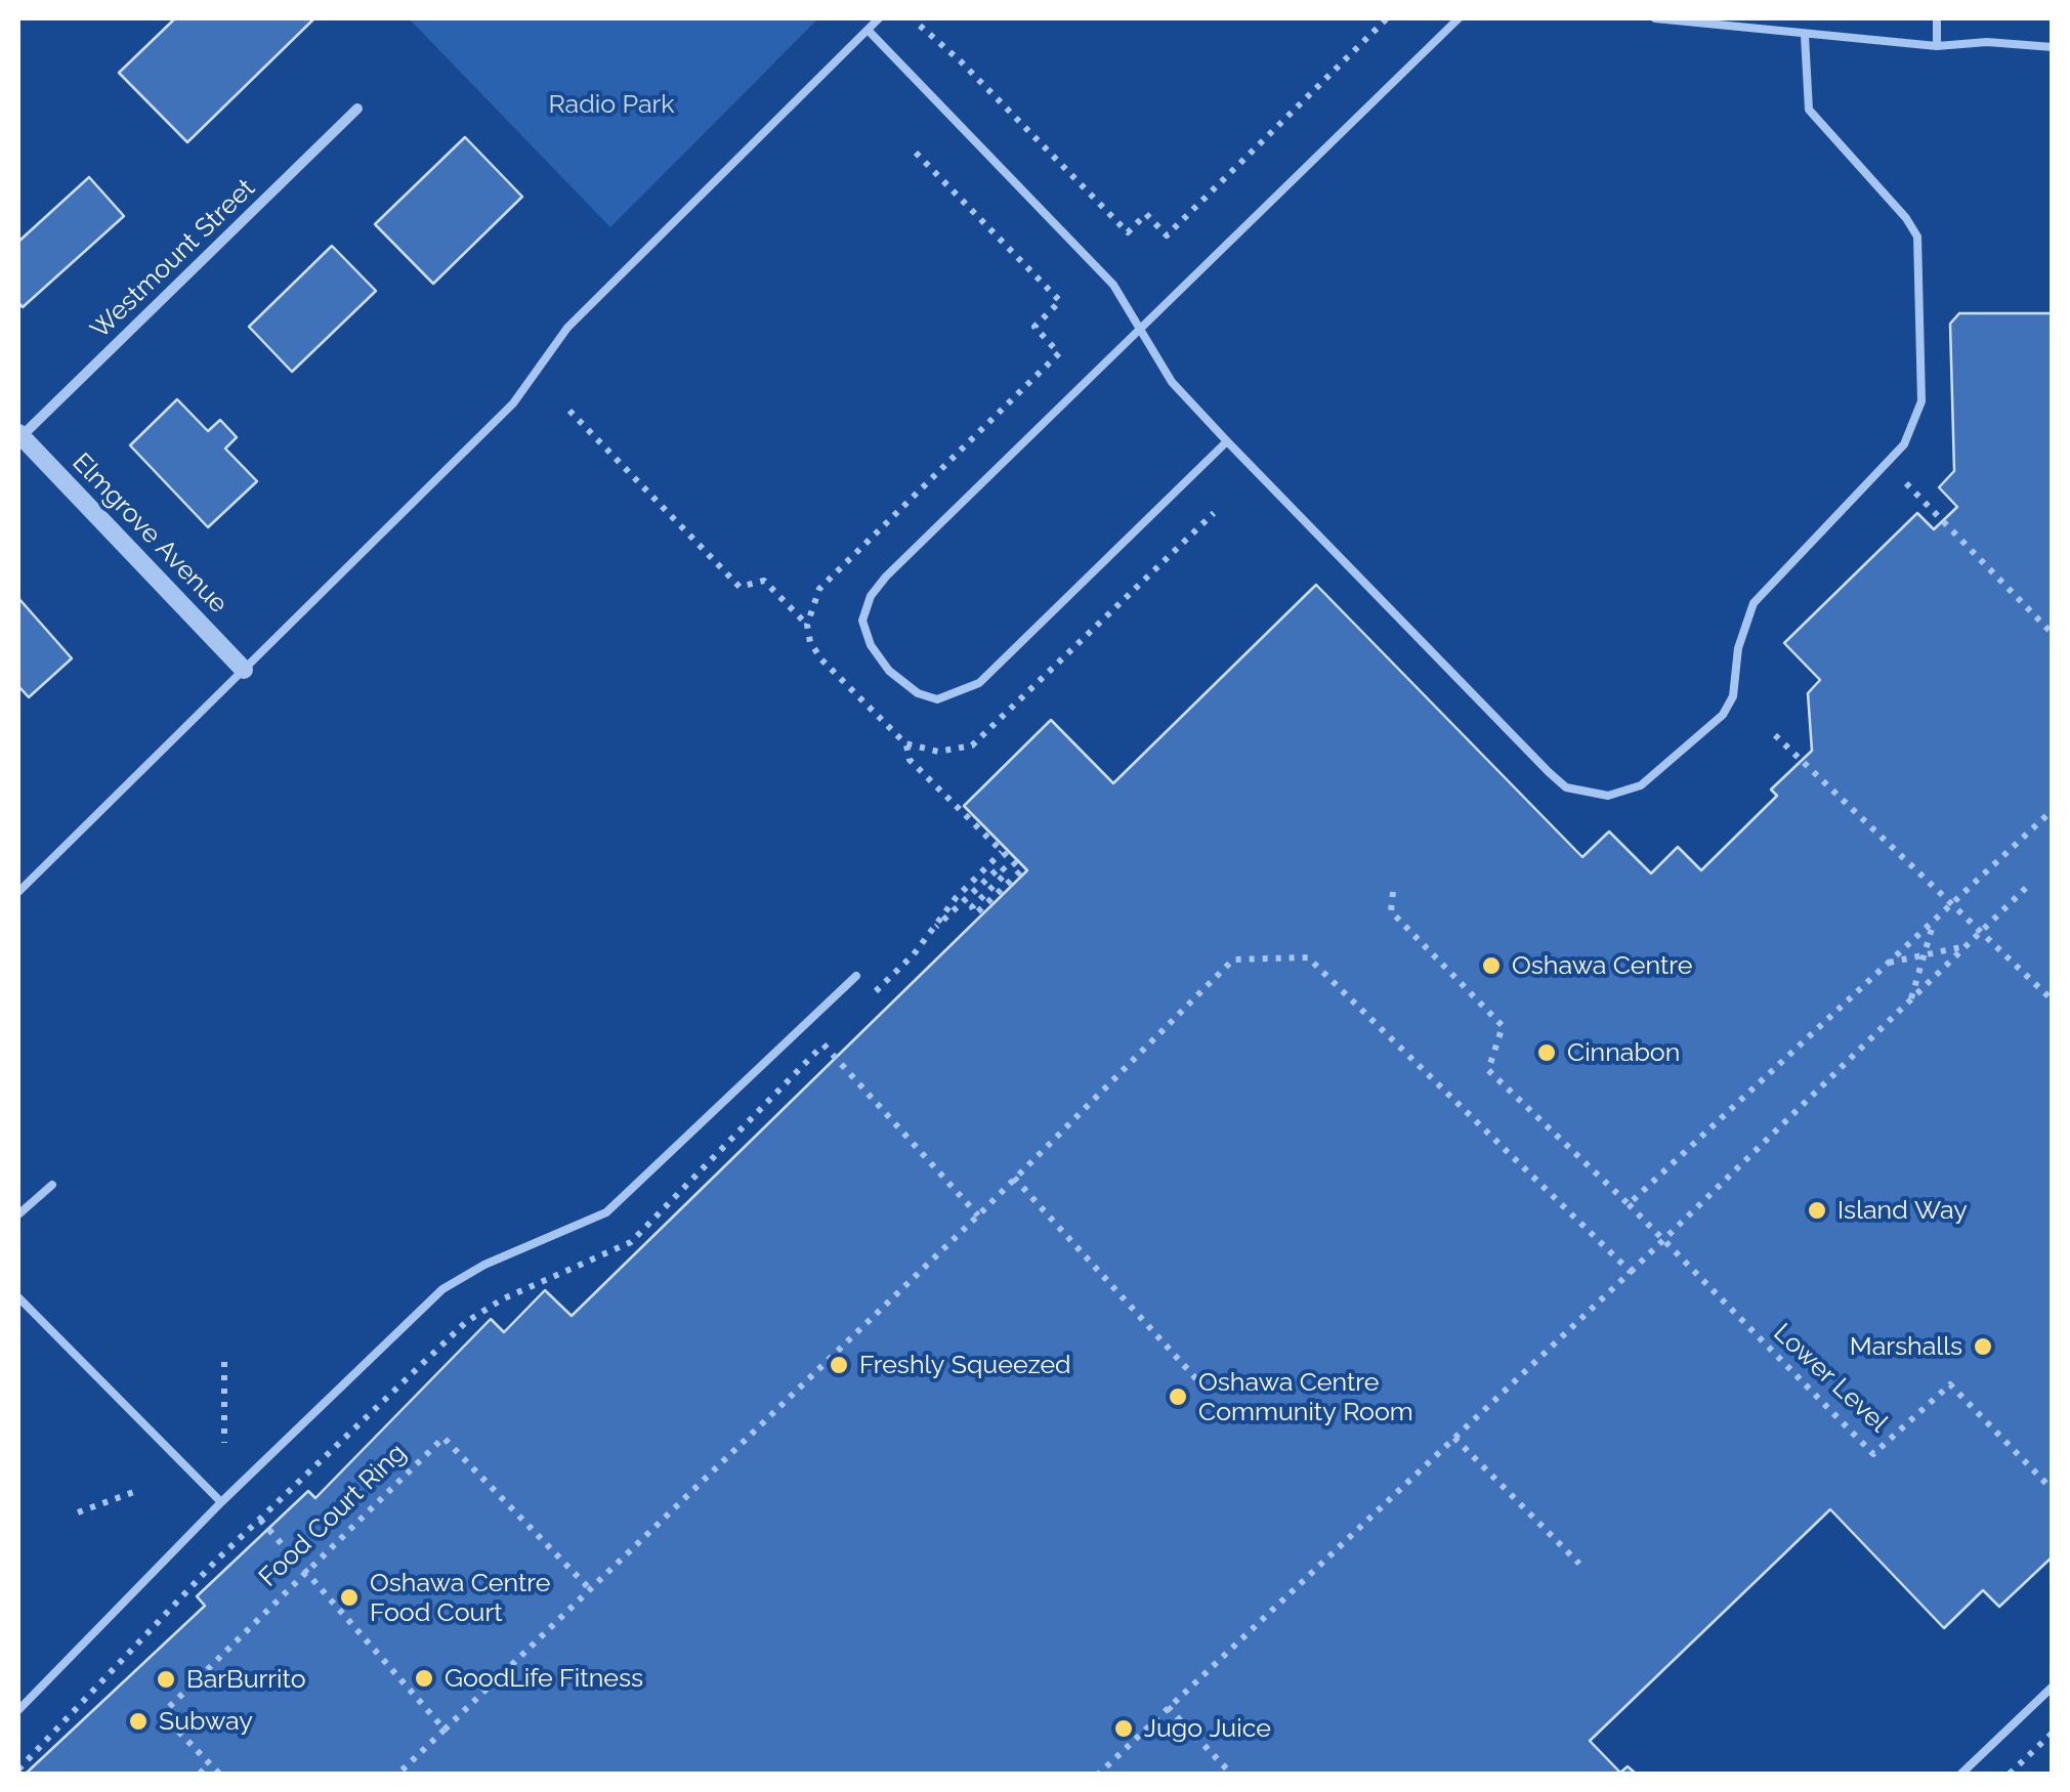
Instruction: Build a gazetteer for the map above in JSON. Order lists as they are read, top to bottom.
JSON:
{
  "streets": {
    "street": ["Westmount Street", "Elmgrove Avenue"],
    "path": ["Lower Level", "Food Court Ring"]
  },
  "crossings": [
    ["Westmount Street", "Elmgrove Avenue"]
  ],
  "parks": ["Radio Park"],
  "places": [
    "Oshawa Centre",
    "Cinnabon",
    "Island Way",
    "Marshalls",
    "Freshly Squeezed",
    "Oshawa Centre Community Room",
    "Oshawa Centre Food Court",
    "GoodLife Fitness",
    "BarBurrito",
    "Subway",
    "Jugo Juice"
  ]
}
